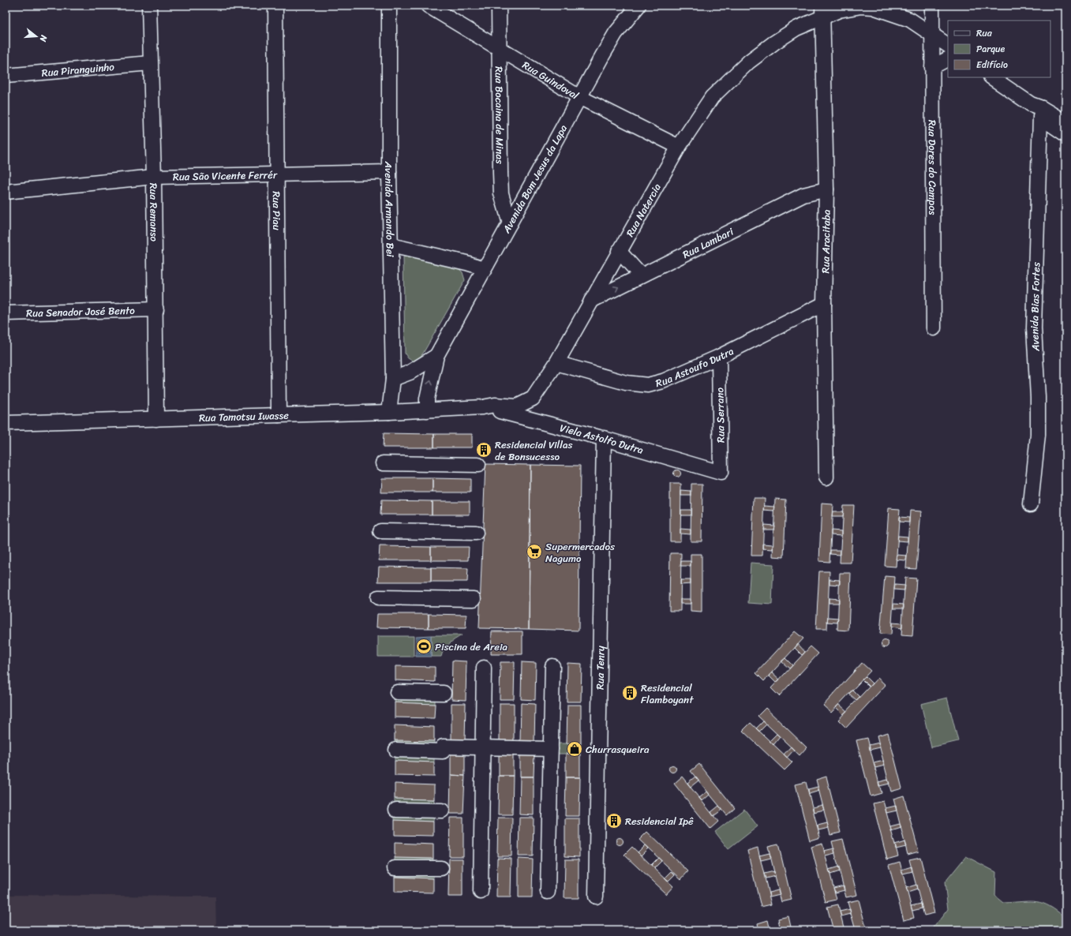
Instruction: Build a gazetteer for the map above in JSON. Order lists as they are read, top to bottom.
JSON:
{
  "streets": {
    "street": [
      "Rua Piranguinho",
      "Rua Guindoval",
      "Rua Bocaina de Minas",
      "Rua Dores do Campos",
      "Rua São Vicente Ferrér",
      "Avenida Bom Jesus da Lapa",
      "Avenida Armando Bei",
      "Rua Natercia",
      "Rua Piau",
      "Rua Remanso",
      "Rua Aracitaba",
      "Rua Lambari",
      "Avenida Bias Fortes",
      "Rua Senador José Bento",
      "Rua Astoufo Dutra",
      "Rua Serrano",
      "Rua Tamotsu Iwasse",
      "Viela Astolfo Dutra",
      "Rua Tenry"
    ]
  },
  "crossings": [
    ["Rua Piranguinho", "Rua Remanso"],
    ["Rua Guindoval", "Rua Bocaina de Minas"],
    ["Rua Guindoval", "Avenida Bom Jesus da Lapa"],
    ["Rua Guindoval", "Rua Natercia"],
    ["Rua Bocaina de Minas", "Avenida Bom Jesus da Lapa"],
    ["Rua Dores do Campos", "Rua Natercia"],
    ["Rua São Vicente Ferrér", "Avenida Armando Bei"],
    ["Rua São Vicente Ferrér", "Rua Piau"],
    ["Rua São Vicente Ferrér", "Rua Remanso"],
    ["Avenida Bom Jesus da Lapa", "Avenida Armando Bei"],
    ["Avenida Bom Jesus da Lapa", "Rua Tamotsu Iwasse"],
    ["Avenida Armando Bei", "Rua Tamotsu Iwasse"],
    ["Rua Natercia", "Rua Aracitaba"],
    ["Rua Natercia", "Rua Lambari"],
    ["Rua Natercia", "Rua Astoufo Dutra"],
    ["Rua Natercia", "Rua Tamotsu Iwasse"],
    ["Rua Natercia", "Viela Astolfo Dutra"],
    ["Rua Piau", "Rua Tamotsu Iwasse"],
    ["Rua Remanso", "Rua Senador José Bento"],
    ["Rua Remanso", "Rua Tamotsu Iwasse"],
    ["Rua Aracitaba", "Rua Lambari"],
    ["Rua Aracitaba", "Rua Astoufo Dutra"],
    ["Rua Astoufo Dutra", "Rua Serrano"],
    ["Rua Serrano", "Viela Astolfo Dutra"],
    ["Rua Tamotsu Iwasse", "Viela Astolfo Dutra"],
    ["Viela Astolfo Dutra", "Rua Tenry"]
  ],
  "places": {
    "building": ["Residencial Villas de Bonsucesso", "Residencial Flamboyant", "Residencial Ipê"],
    "supermarket": ["Supermercados Nagumo"],
    "sports": ["Piscina de Areia"],
    "shop": ["Churrasqueira"]
  },
  "legend": ["Rua", "Parque", "Edifício"],
  "north": "right"
}
